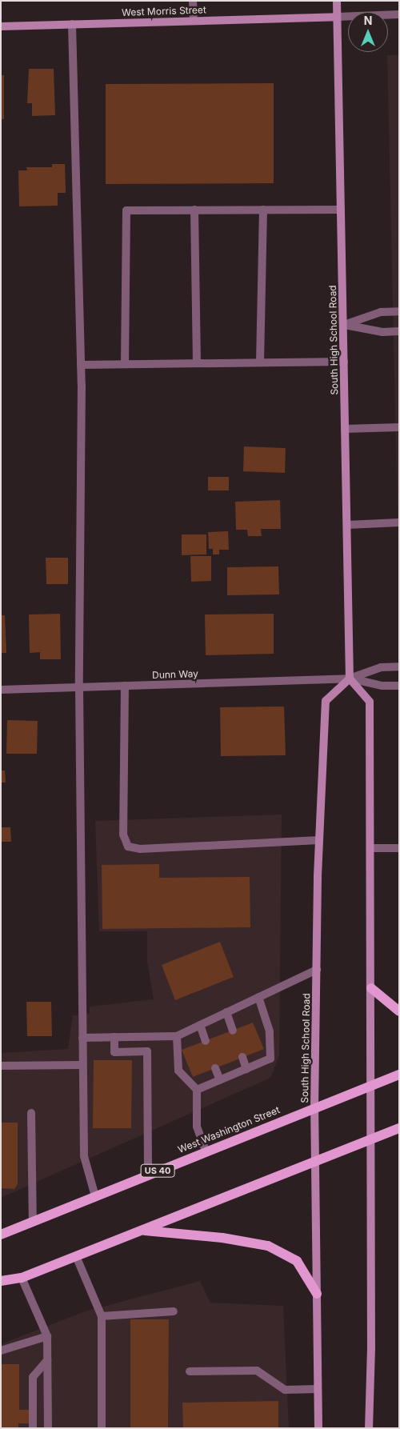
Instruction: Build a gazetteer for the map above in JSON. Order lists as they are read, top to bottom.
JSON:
{
  "streets": {
    "main road": ["West Washington Street", "US 40"],
    "street": ["West Morris Street", "South High School Road", "Dunn Way"]
  },
  "crossings": [
    ["West Morris Street", "South High School Road"],
    ["South High School Road", "Dunn Way"],
    ["South High School Road", "West Washington Street"]
  ],
  "north": "top"
}
